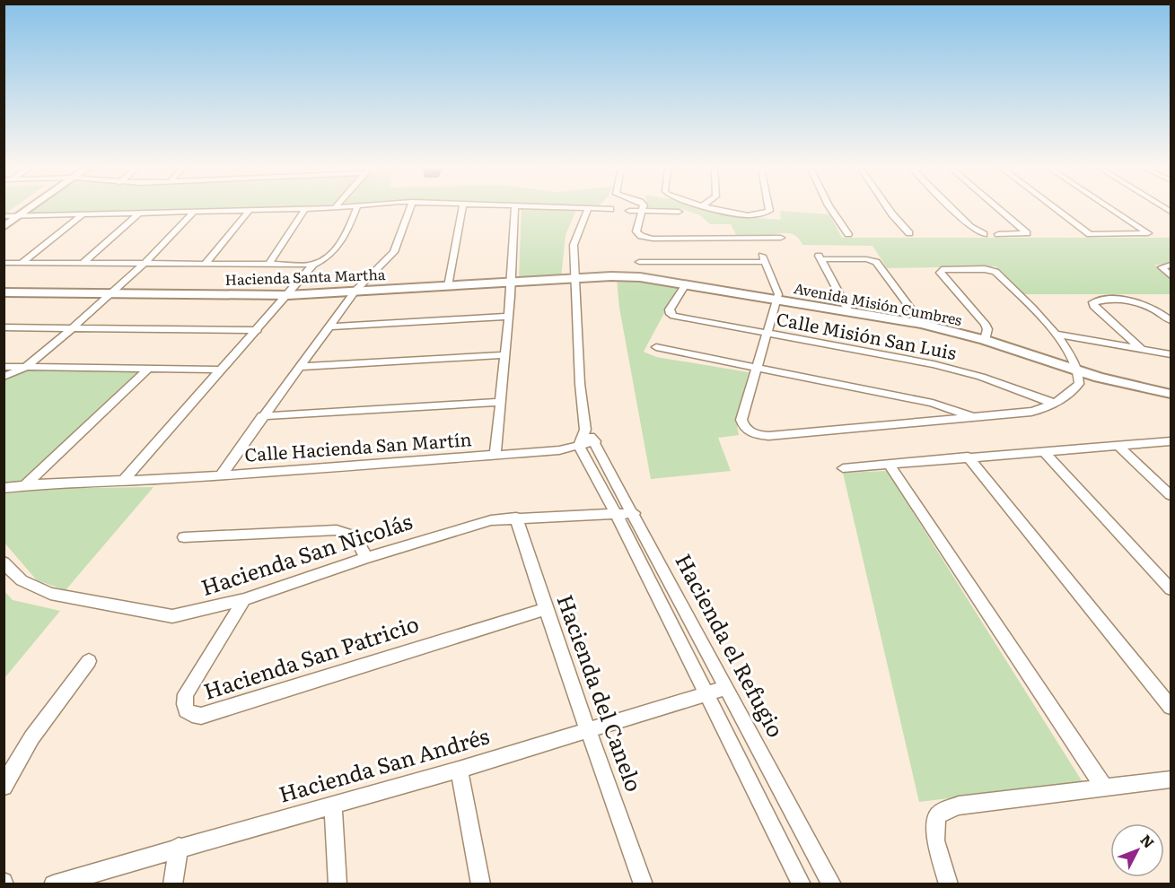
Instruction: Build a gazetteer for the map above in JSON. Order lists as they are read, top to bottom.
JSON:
{
  "streets": {
    "street": [
      "Hacienda Santa Martha",
      "Avenida Misión Cumbres",
      "Calle Misión San Luis",
      "Calle Hacienda San Martín",
      "Hacienda San Nicolás",
      "Hacienda el Refugio",
      "Hacienda San Patricio",
      "Hacienda del Canelo",
      "Hacienda San Andrés"
    ]
  },
  "crossings": [
    ["Hacienda Santa Martha", "Avenida Misión Cumbres"],
    ["Hacienda Santa Martha", "Hacienda el Refugio"],
    ["Avenida Misión Cumbres", "Calle Misión San Luis"],
    ["Avenida Misión Cumbres", "Hacienda el Refugio"],
    ["Calle Hacienda San Martín", "Hacienda el Refugio"],
    ["Hacienda San Nicolás", "Hacienda el Refugio"],
    ["Hacienda San Nicolás", "Hacienda San Patricio"],
    ["Hacienda San Nicolás", "Hacienda del Canelo"],
    ["Hacienda el Refugio", "Hacienda San Andrés"],
    ["Hacienda San Patricio", "Hacienda del Canelo"],
    ["Hacienda del Canelo", "Hacienda San Andrés"]
  ],
  "north": "top right"
}
